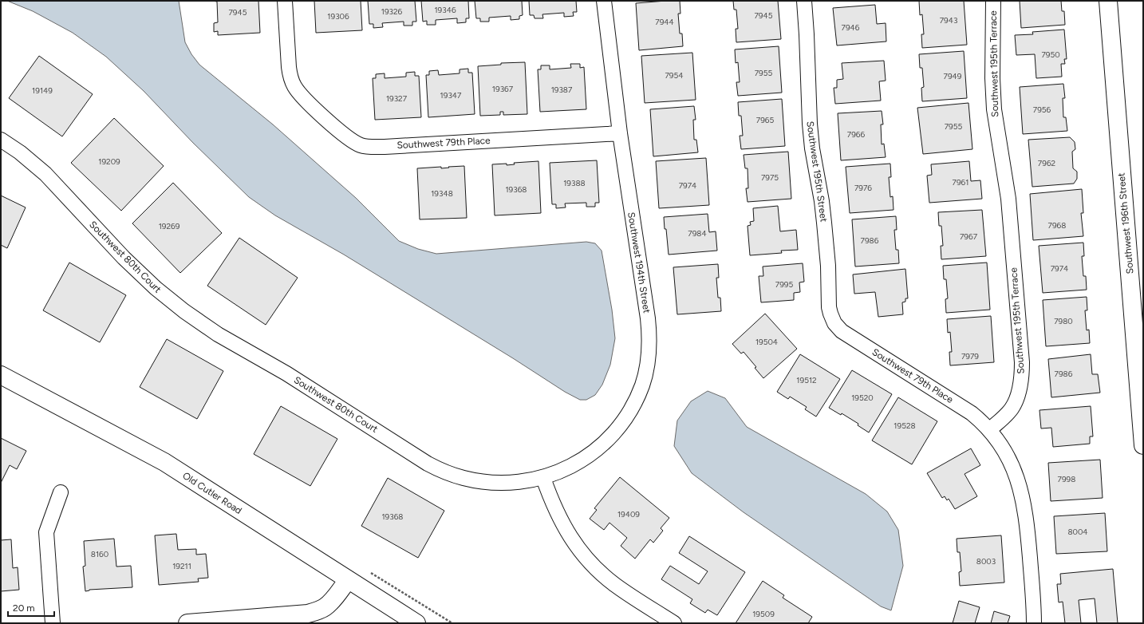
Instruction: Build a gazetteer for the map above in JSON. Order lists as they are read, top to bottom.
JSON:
{
  "streets": {
    "street": [
      "Southwest 195th Terrace",
      "Southwest 79th Place",
      "Southwest 195th Street",
      "Southwest 196th Street",
      "Southwest 80th Court",
      "Southwest 194th Street",
      "Old Cutler Road"
    ]
  },
  "crossings": [
    ["Southwest 195th Terrace", "Southwest 79th Place"],
    ["Southwest 79th Place", "Southwest 195th Street"],
    ["Southwest 79th Place", "Southwest 194th Street"],
    ["Southwest 80th Court", "Southwest 194th Street"]
  ],
  "house_numbers": [
    "19346",
    "19326",
    "7945",
    "7945",
    "19306",
    "7943",
    "7944",
    "7946",
    "7950",
    "7955",
    "7954",
    "7949",
    "19367",
    "19387",
    "19149",
    "19347",
    "19327",
    "7956",
    "7965",
    "7955",
    "7966",
    "19209",
    "7962",
    "7975",
    "7961",
    "19388",
    "7974",
    "7976",
    "19368",
    "19348",
    "7968",
    "19269",
    "7984",
    "7967",
    "7986",
    "7974",
    "7995",
    "7980",
    "19504",
    "7979",
    "7986",
    "19512",
    "19520",
    "19528",
    "7998",
    "19409",
    "19368",
    "8004",
    "8160",
    "8003",
    "19211",
    "19509"
  ],
  "scale_bar": "20 m"
}
